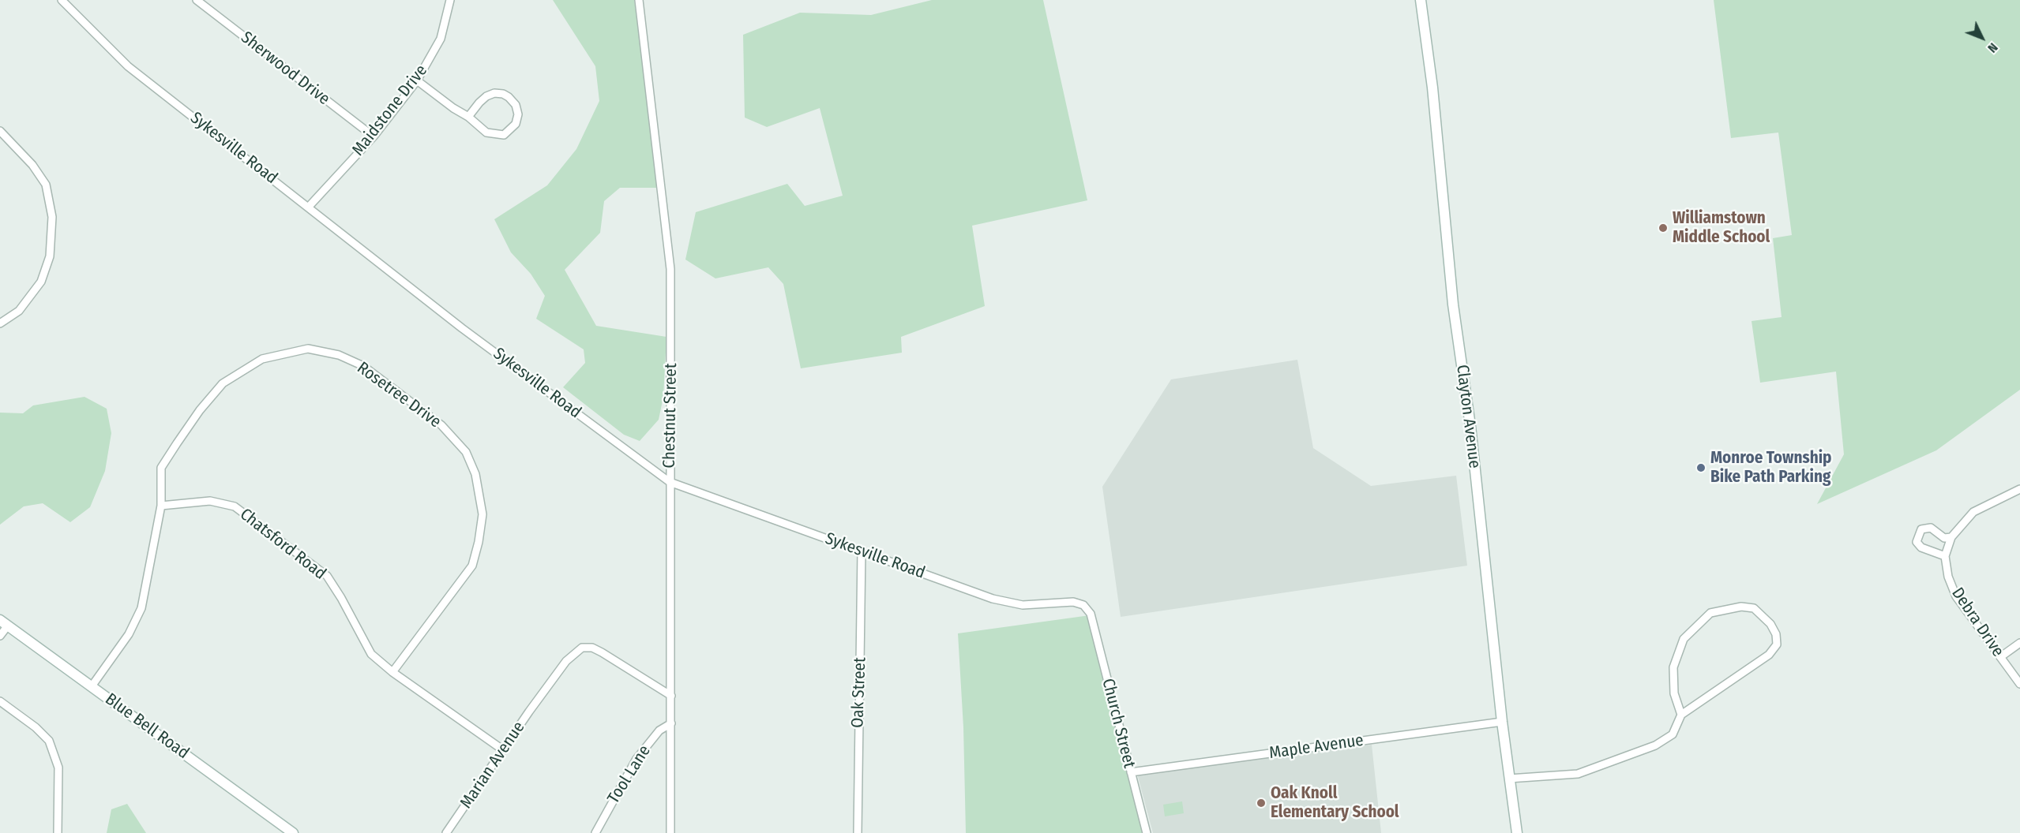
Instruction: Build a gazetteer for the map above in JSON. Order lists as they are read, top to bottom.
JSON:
{
  "streets": {
    "main road": ["Clayton Avenue", "Blue Bell Road"],
    "street": [
      "Sherwood Drive",
      "Maidstone Drive",
      "Sykesville Road",
      "Rosetree Drive",
      "Chestnut Street",
      "Chatsford Road",
      "Debra Drive",
      "Oak Street",
      "Church Street",
      "Maple Avenue",
      "Marian Avenue",
      "Tool Lane"
    ]
  },
  "crossings": [
    ["Sherwood Drive", "Maidstone Drive"],
    ["Maidstone Drive", "Sykesville Road"],
    ["Sykesville Road", "Chestnut Street"],
    ["Sykesville Road", "Oak Street"],
    ["Sykesville Road", "Church Street"],
    ["Rosetree Drive", "Chatsford Road"],
    ["Rosetree Drive", "Blue Bell Road"],
    ["Chestnut Street", "Marian Avenue"],
    ["Chestnut Street", "Tool Lane"],
    ["Clayton Avenue", "Maple Avenue"],
    ["Chatsford Road", "Marian Avenue"],
    ["Church Street", "Maple Avenue"]
  ],
  "places": ["Williamstown Middle School", "Monroe Township Bike Path Parking", "Oak Knoll Elementary School"],
  "north": "bottom right"
}
